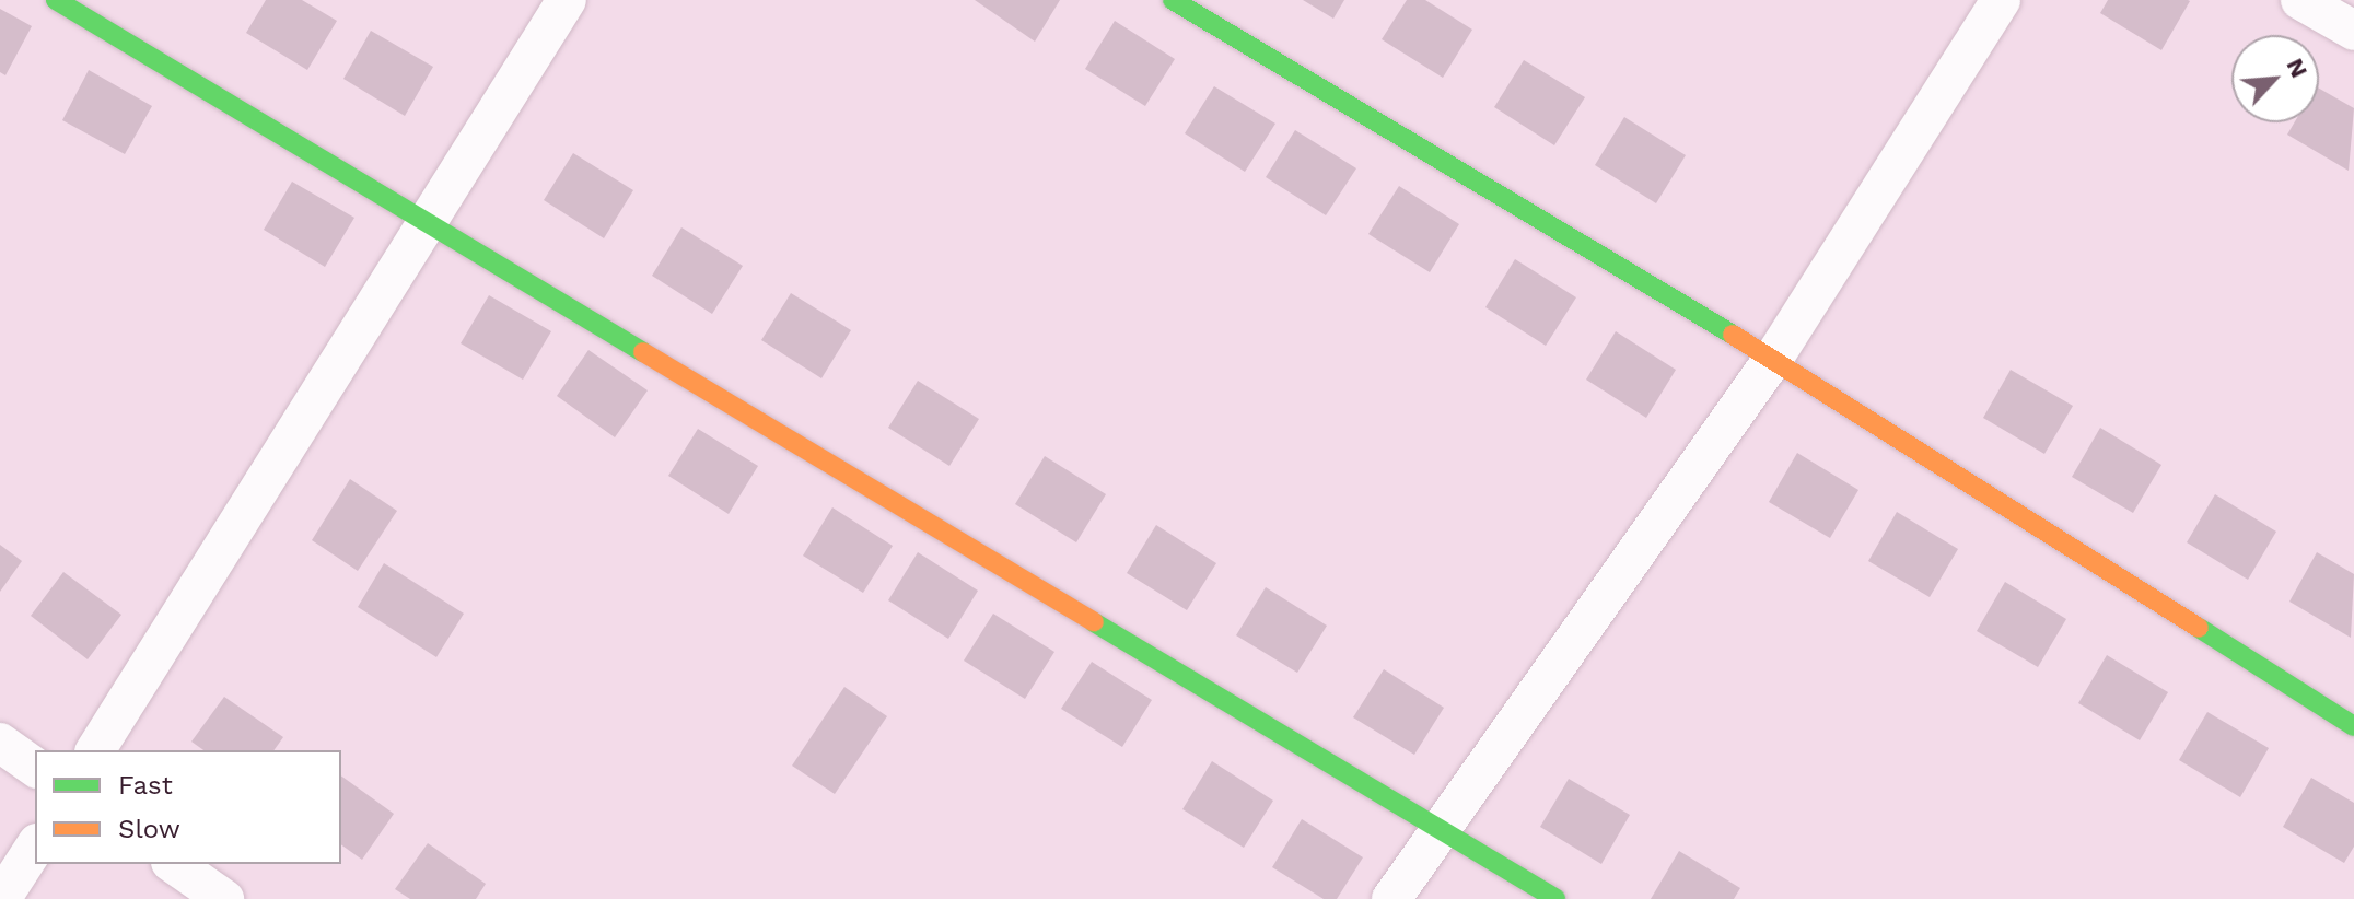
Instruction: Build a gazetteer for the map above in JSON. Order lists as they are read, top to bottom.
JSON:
{
  "legend": ["Fast", "Slow"],
  "north": "top right"
}
